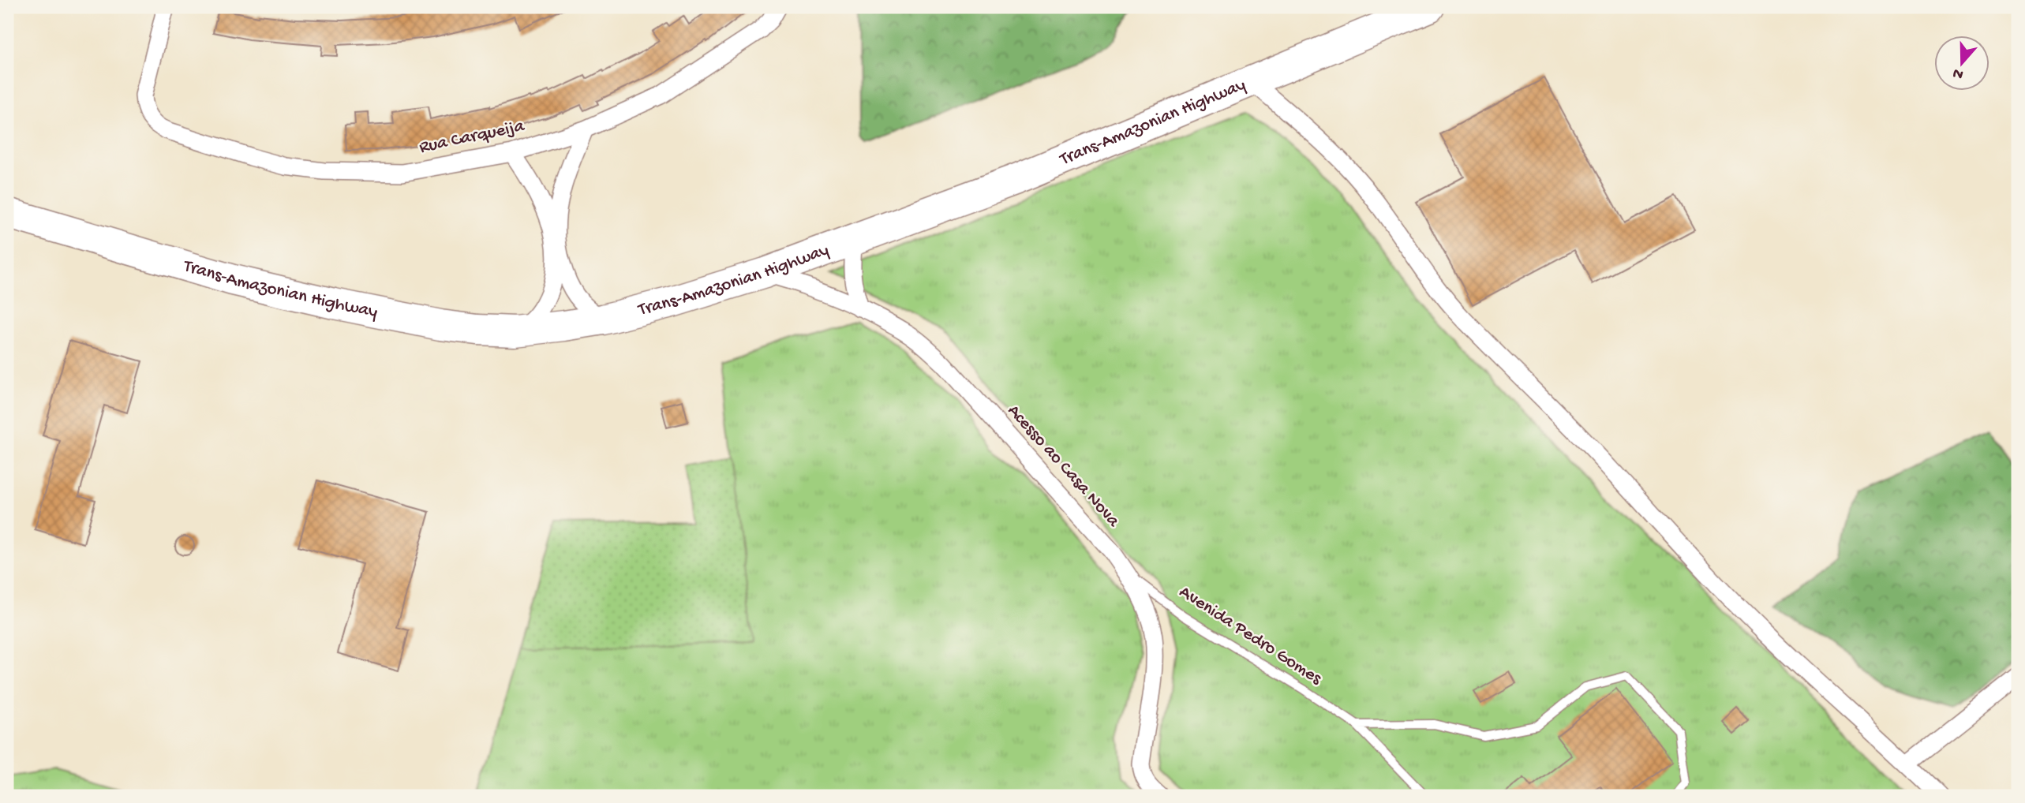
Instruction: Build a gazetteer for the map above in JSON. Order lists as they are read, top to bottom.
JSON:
{
  "streets": {
    "highway": ["Trans-Amazonian Highway"],
    "street": ["Rua Carqueija", "Acesso ao Casa Nova"],
    "lane": ["Avenida Pedro Gomes"]
  },
  "crossings": [
    ["Trans-Amazonian Highway", "Acesso ao Casa Nova"],
    ["Acesso ao Casa Nova", "Avenida Pedro Gomes"]
  ],
  "north": "bottom"
}
